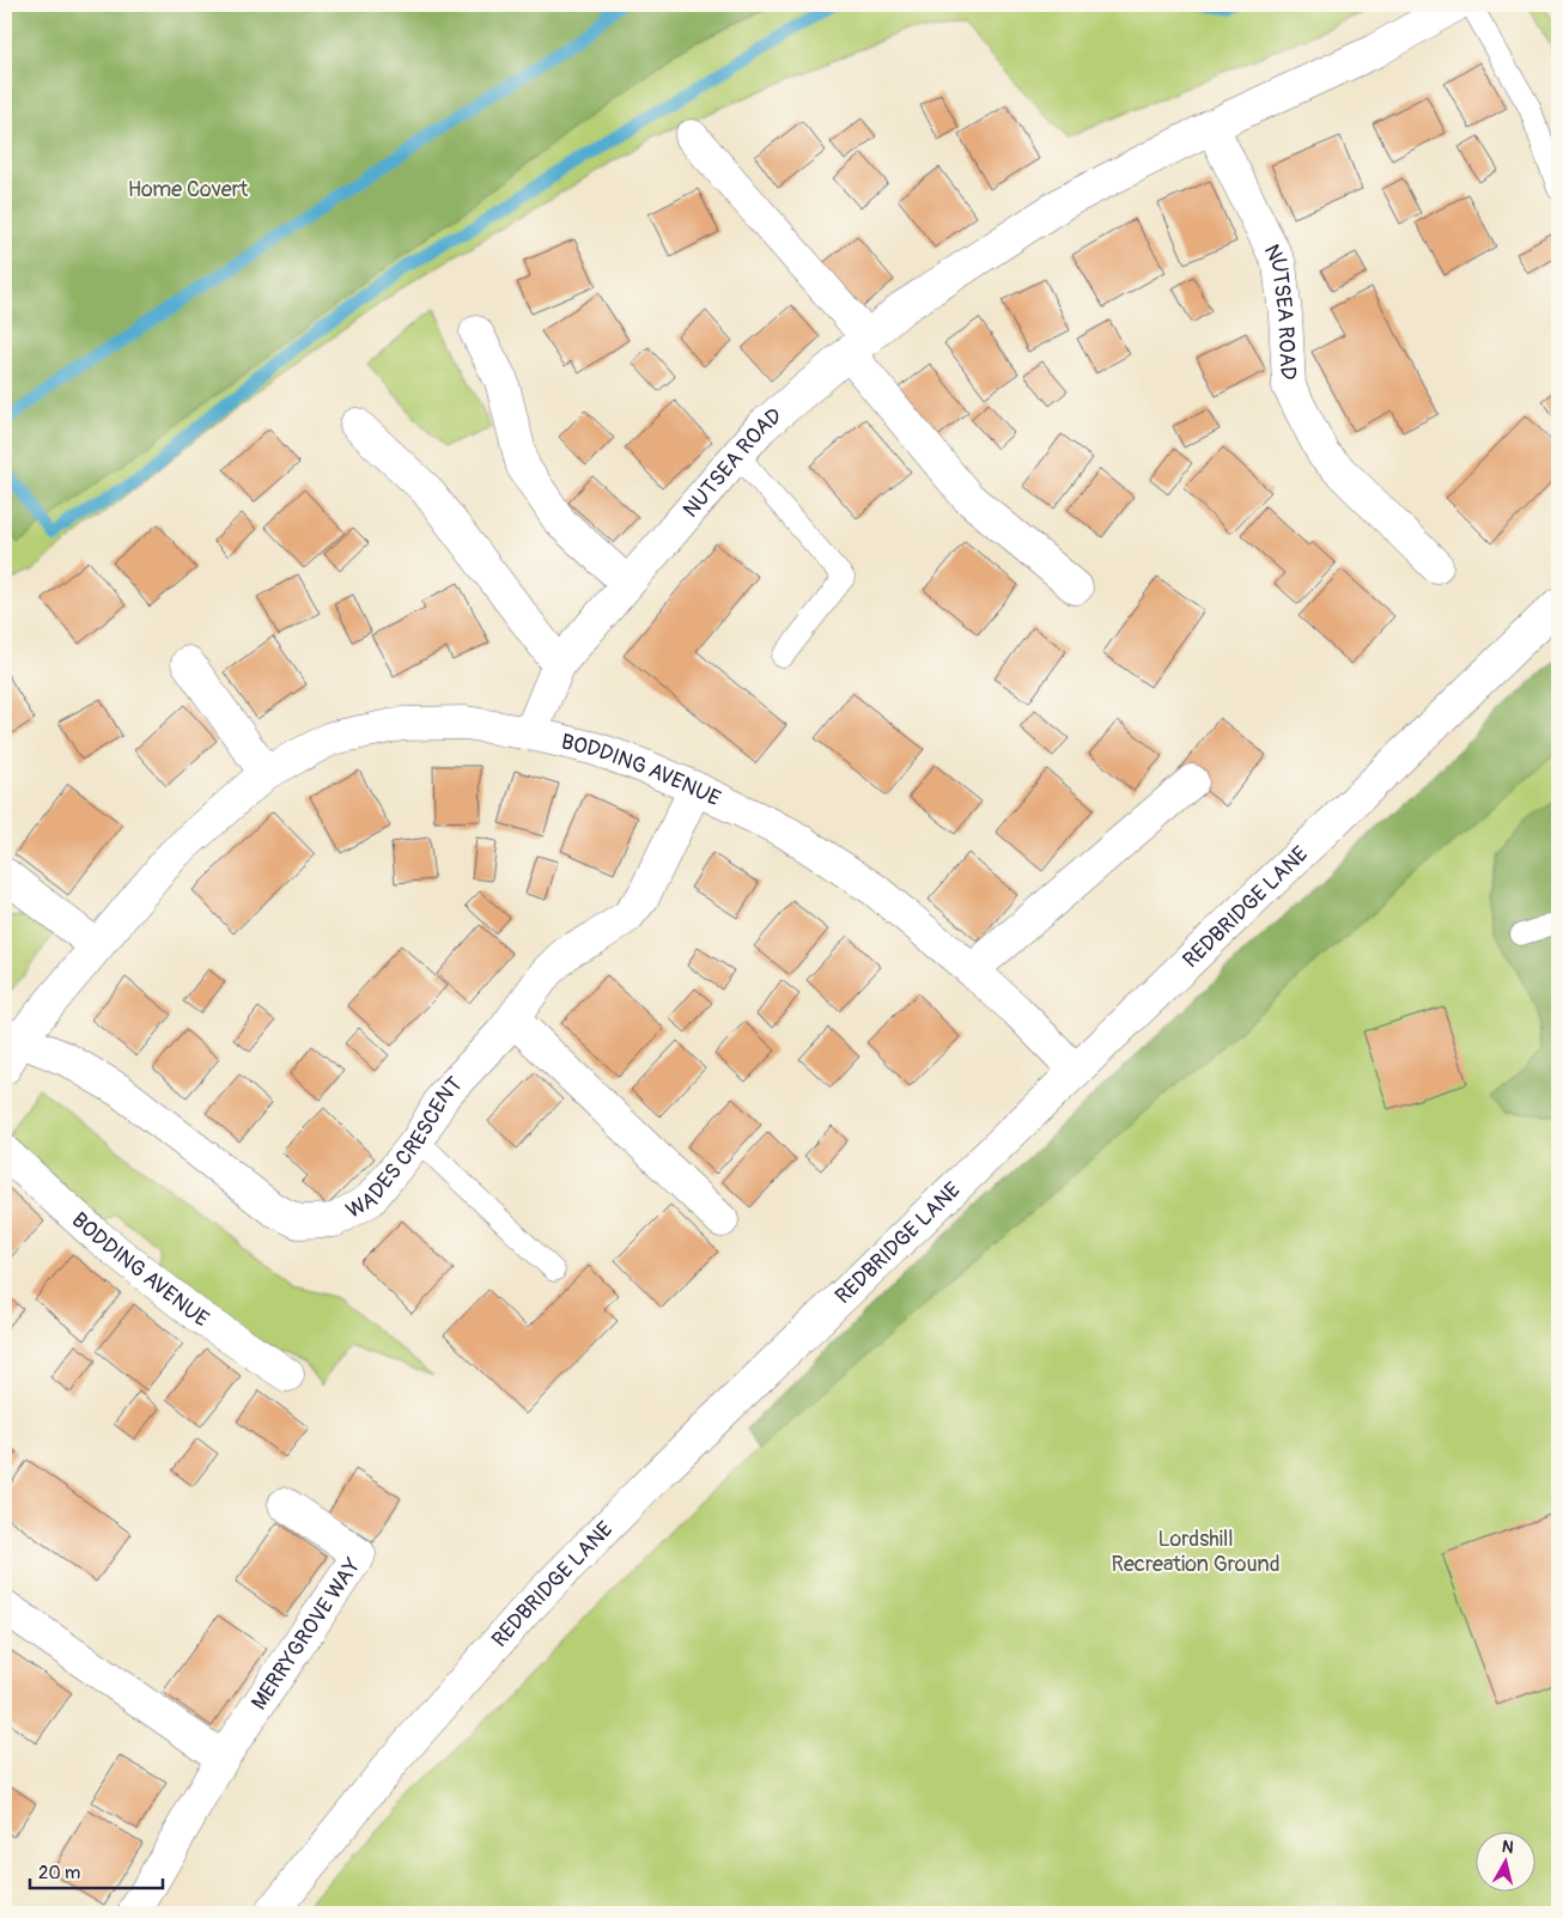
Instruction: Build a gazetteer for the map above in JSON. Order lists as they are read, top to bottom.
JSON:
{
  "streets": {
    "street": [
      "NUTSEA ROAD",
      "BODDING AVENUE",
      "REDBRIDGE LANE",
      "WADES CRESCENT",
      "MERRYGROVE WAY"
    ]
  },
  "crossings": [
    ["NUTSEA ROAD", "BODDING AVENUE"],
    ["BODDING AVENUE", "REDBRIDGE LANE"],
    ["BODDING AVENUE", "WADES CRESCENT"]
  ],
  "parks": ["Home Covert", "Lordshill Recreation Ground"],
  "scale_bar": "20 m",
  "north": "top"
}
